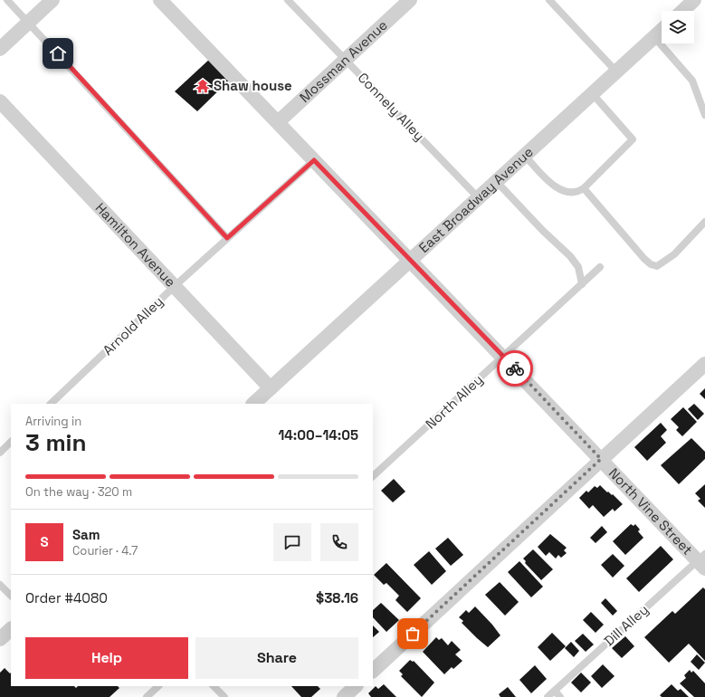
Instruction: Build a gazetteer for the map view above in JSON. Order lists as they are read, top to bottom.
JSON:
{
  "streets": {
    "street": [
      "Mossman Avenue",
      "East Broadway Avenue",
      "Hamilton Avenue",
      "North Vine Street"
    ],
    "lane": [
      "Connely Alley",
      "Arnold Alley",
      "North Alley",
      "Dill Alley"
    ]
  },
  "crossings": [
    ["Mossman Avenue", "Connely Alley"],
    ["Mossman Avenue", "North Vine Street"],
    ["Connely Alley", "East Broadway Avenue"],
    ["East Broadway Avenue", "Hamilton Avenue"],
    ["East Broadway Avenue", "North Vine Street"],
    ["Hamilton Avenue", "Arnold Alley"],
    ["Arnold Alley", "North Vine Street"],
    ["North Alley", "North Vine Street"],
    ["North Vine Street", "Dill Alley"]
  ],
  "places": {
    "temple": ["Shaw house"]
  },
  "page": {
    "heading": ["3 min", "Arriving in", "14:00–14:05"],
    "panel": [
      "Sam",
      "Courier · 4.7",
      "Order #4080",
      "$38.16"
    ],
    "bar": "On the way · 320 m",
    "round": "S",
    "buttons": ["Help", "Share"]
  }
}
